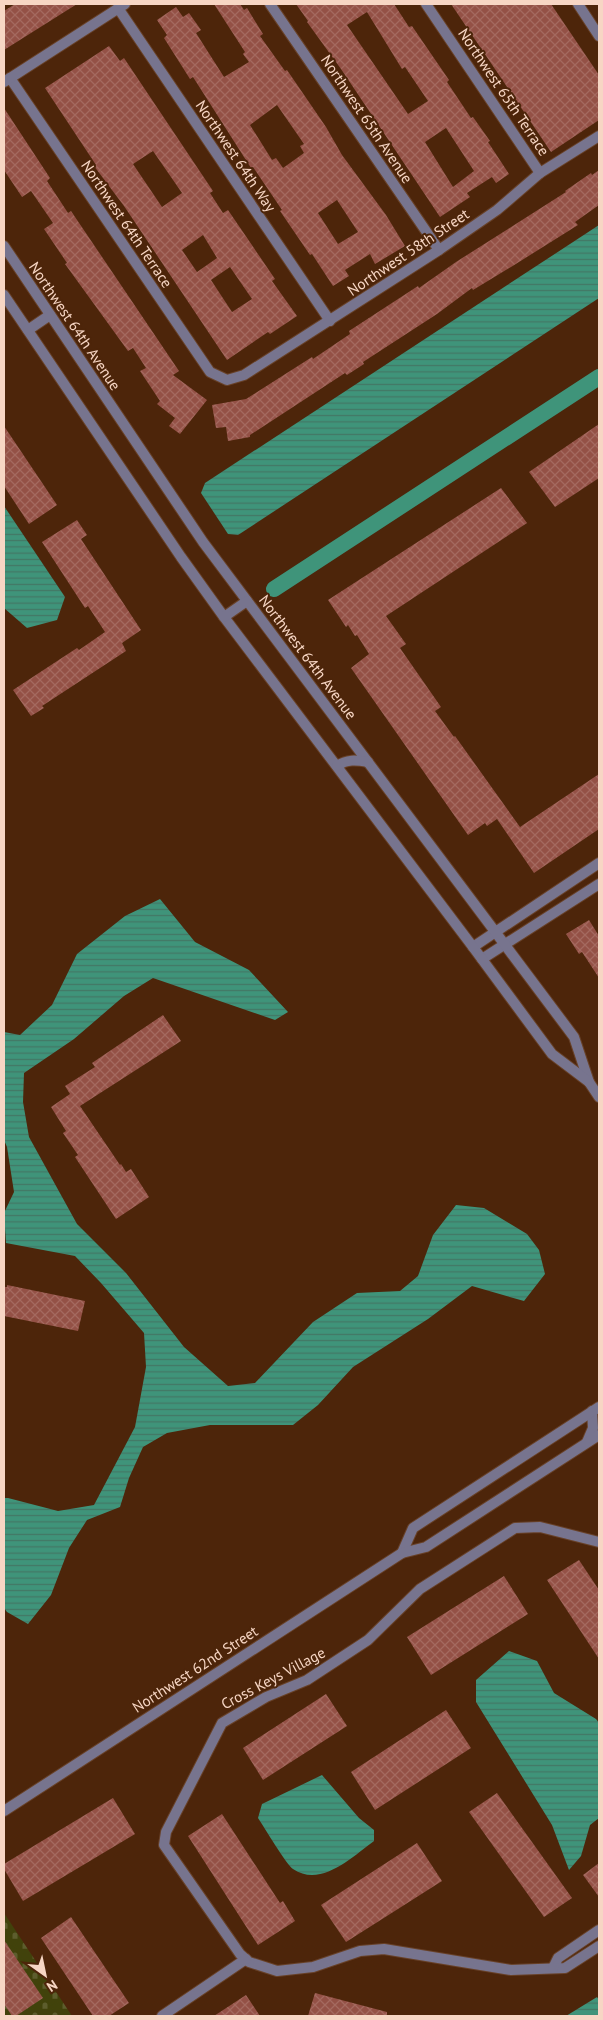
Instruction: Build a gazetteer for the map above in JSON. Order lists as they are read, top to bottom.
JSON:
{
  "streets": {
    "street": [
      "Northwest 65th Terrace",
      "Northwest 65th Avenue",
      "Northwest 64th Way",
      "Northwest 64th Terrace",
      "Northwest 58th Street",
      "Northwest 64th Avenue",
      "Northwest 62nd Street",
      "Cross Keys Village"
    ]
  },
  "crossings": [
    ["Northwest 65th Terrace", "Northwest 58th Street"],
    ["Northwest 65th Avenue", "Northwest 58th Street"],
    ["Northwest 64th Way", "Northwest 58th Street"],
    ["Northwest 64th Terrace", "Northwest 58th Street"]
  ],
  "north": "bottom right"
}
